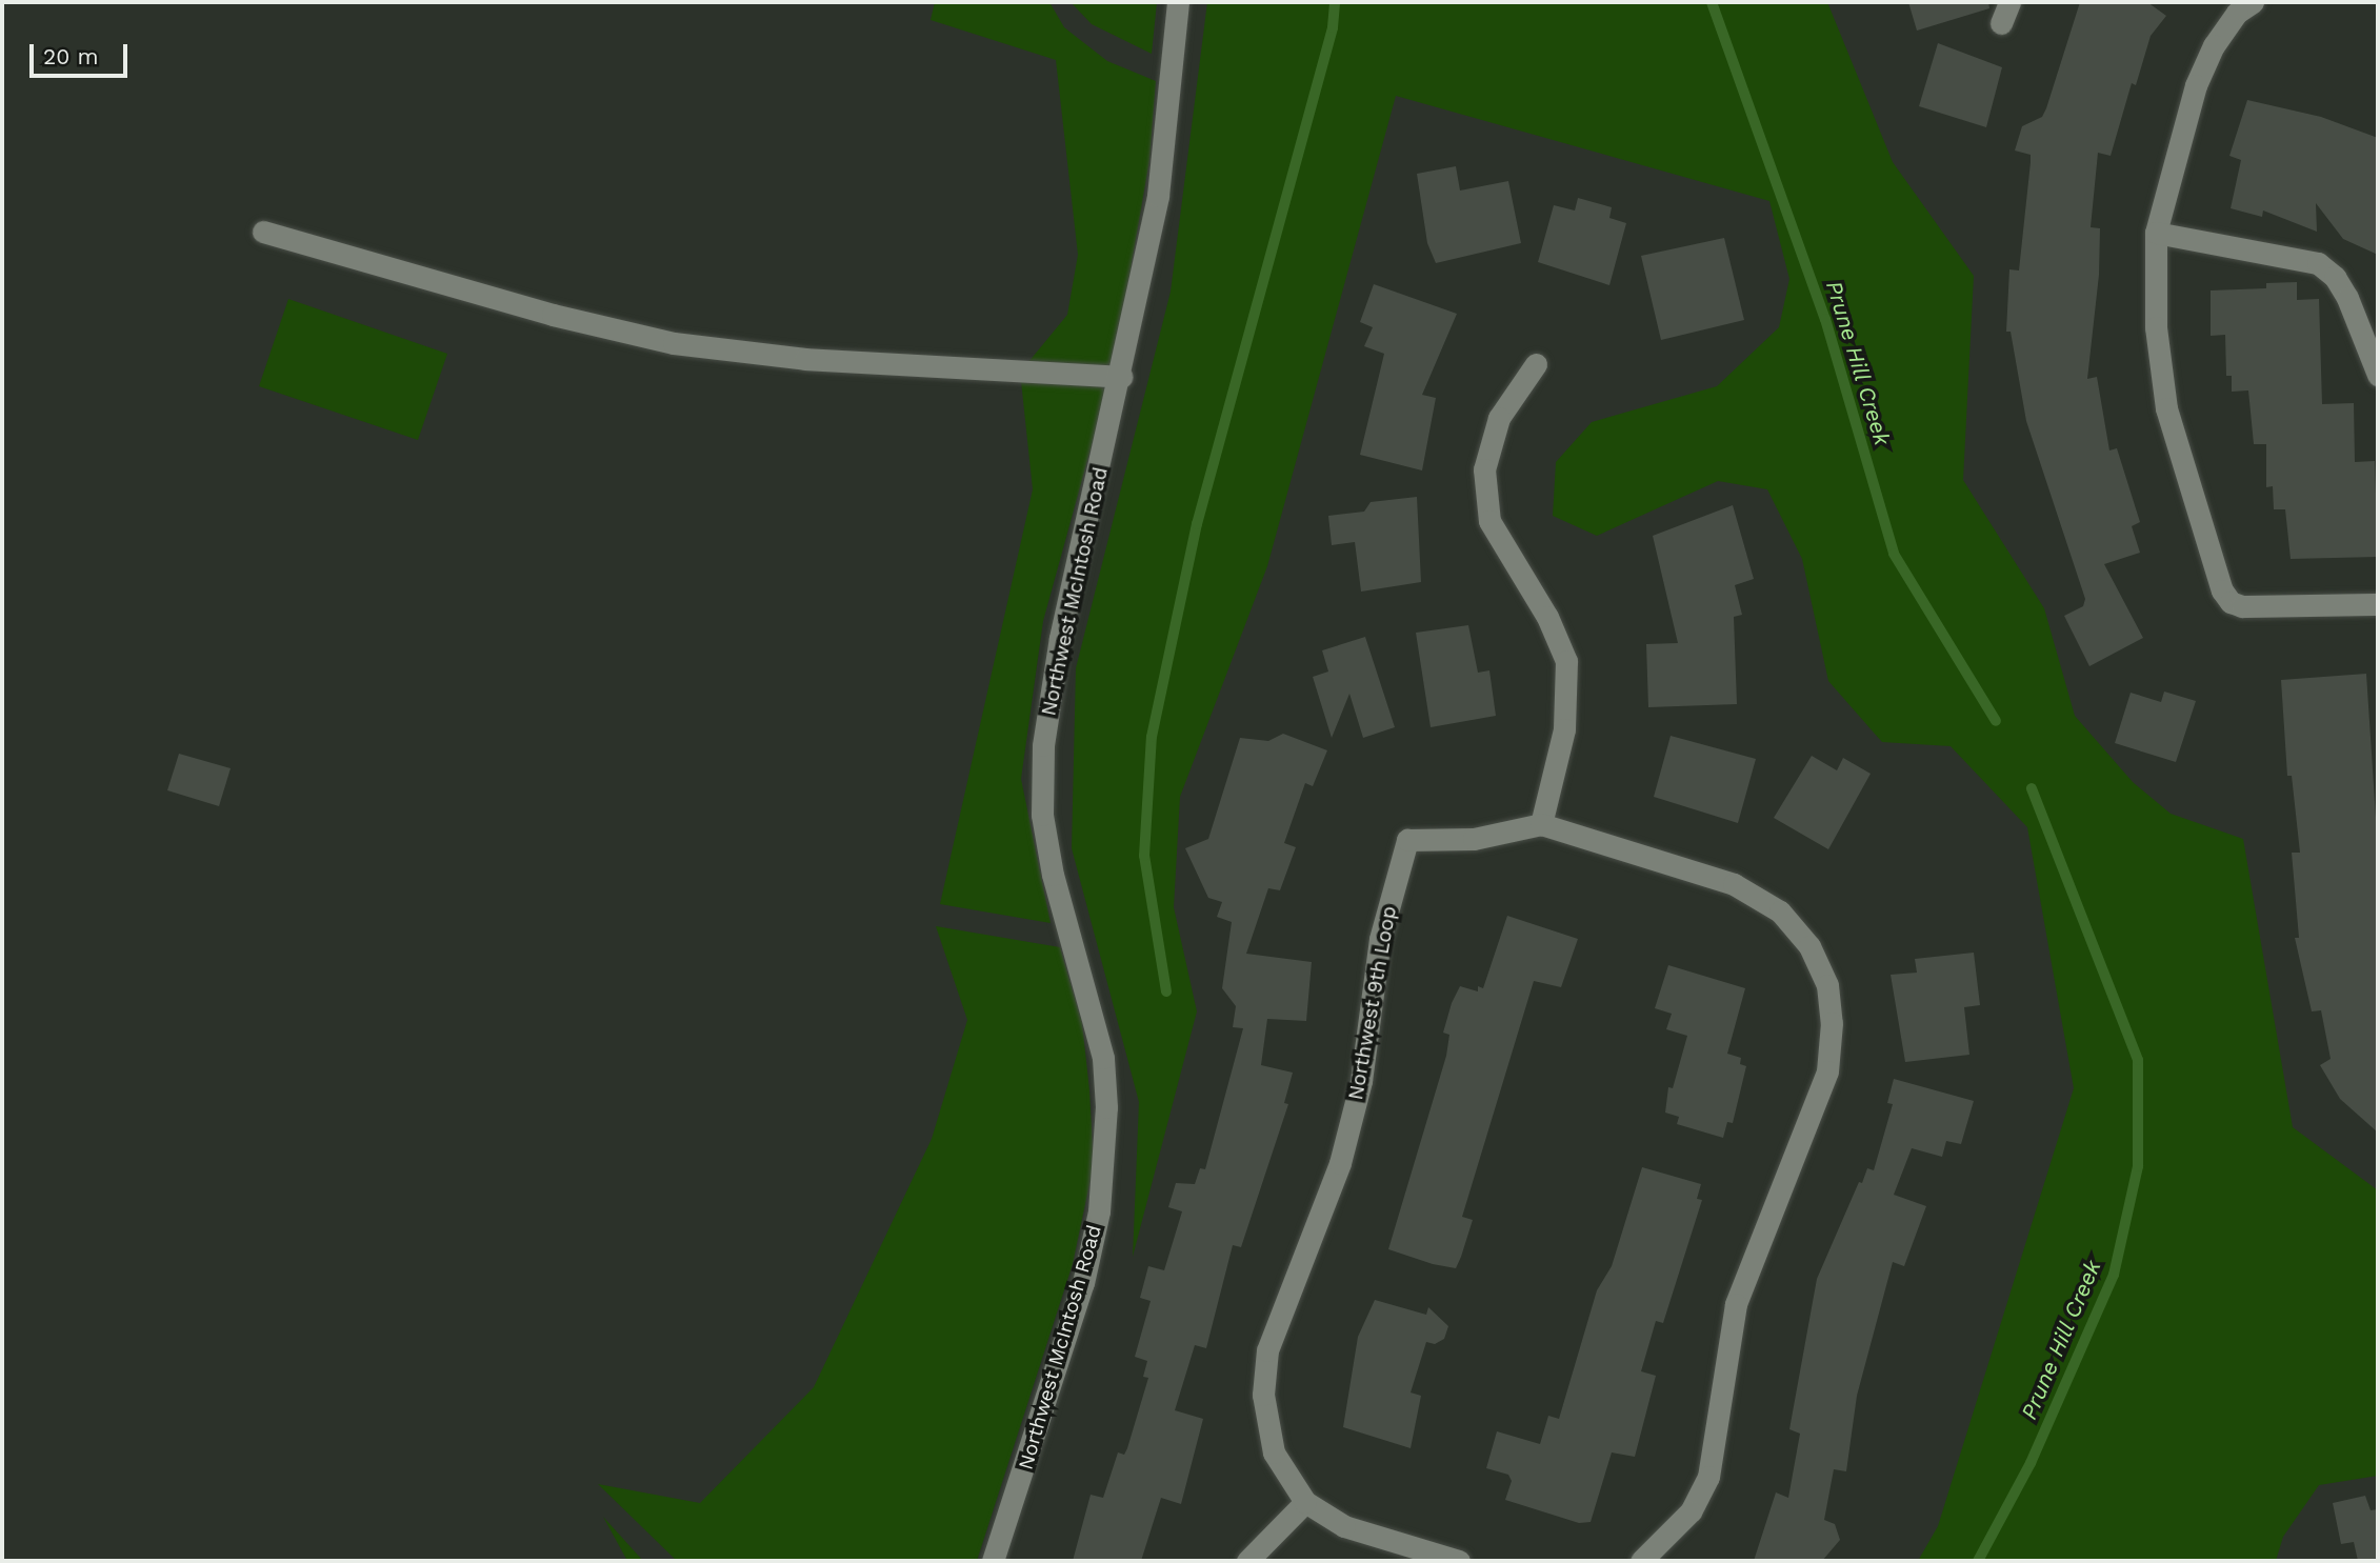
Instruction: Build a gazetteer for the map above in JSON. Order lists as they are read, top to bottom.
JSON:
{
  "streets": {
    "street": ["Northwest McIntosh Road", "Northwest 9th Loop"]
  },
  "water": ["Prune Hill Creek"],
  "scale_bar": "20 m"
}
